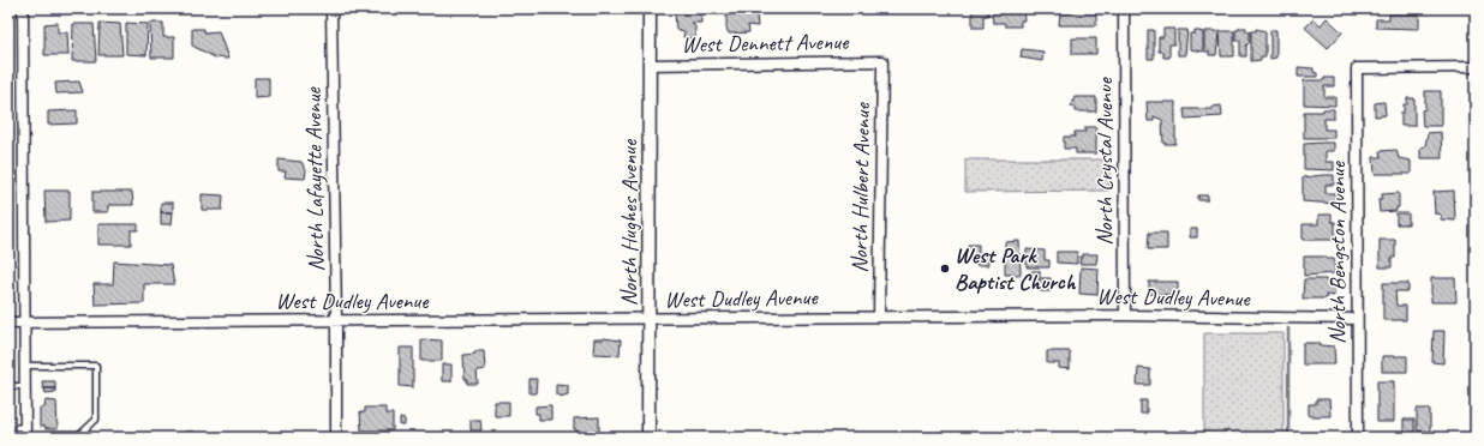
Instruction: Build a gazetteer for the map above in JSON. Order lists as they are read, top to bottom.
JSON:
{
  "streets": {
    "street": [
      "West Dennett Avenue",
      "North Crystal Avenue",
      "North Lafayette Avenue",
      "North Hulbert Avenue",
      "North Hughes Avenue",
      "North Bengston Avenue",
      "West Dudley Avenue"
    ]
  },
  "crossings": [
    ["West Dennett Avenue", "North Hulbert Avenue"],
    ["West Dennett Avenue", "North Hughes Avenue"],
    ["North Crystal Avenue", "West Dudley Avenue"],
    ["North Lafayette Avenue", "West Dudley Avenue"],
    ["North Hulbert Avenue", "West Dudley Avenue"],
    ["North Hughes Avenue", "West Dudley Avenue"],
    ["North Bengston Avenue", "West Dudley Avenue"]
  ],
  "places": ["West Park Baptist Church"]
}
